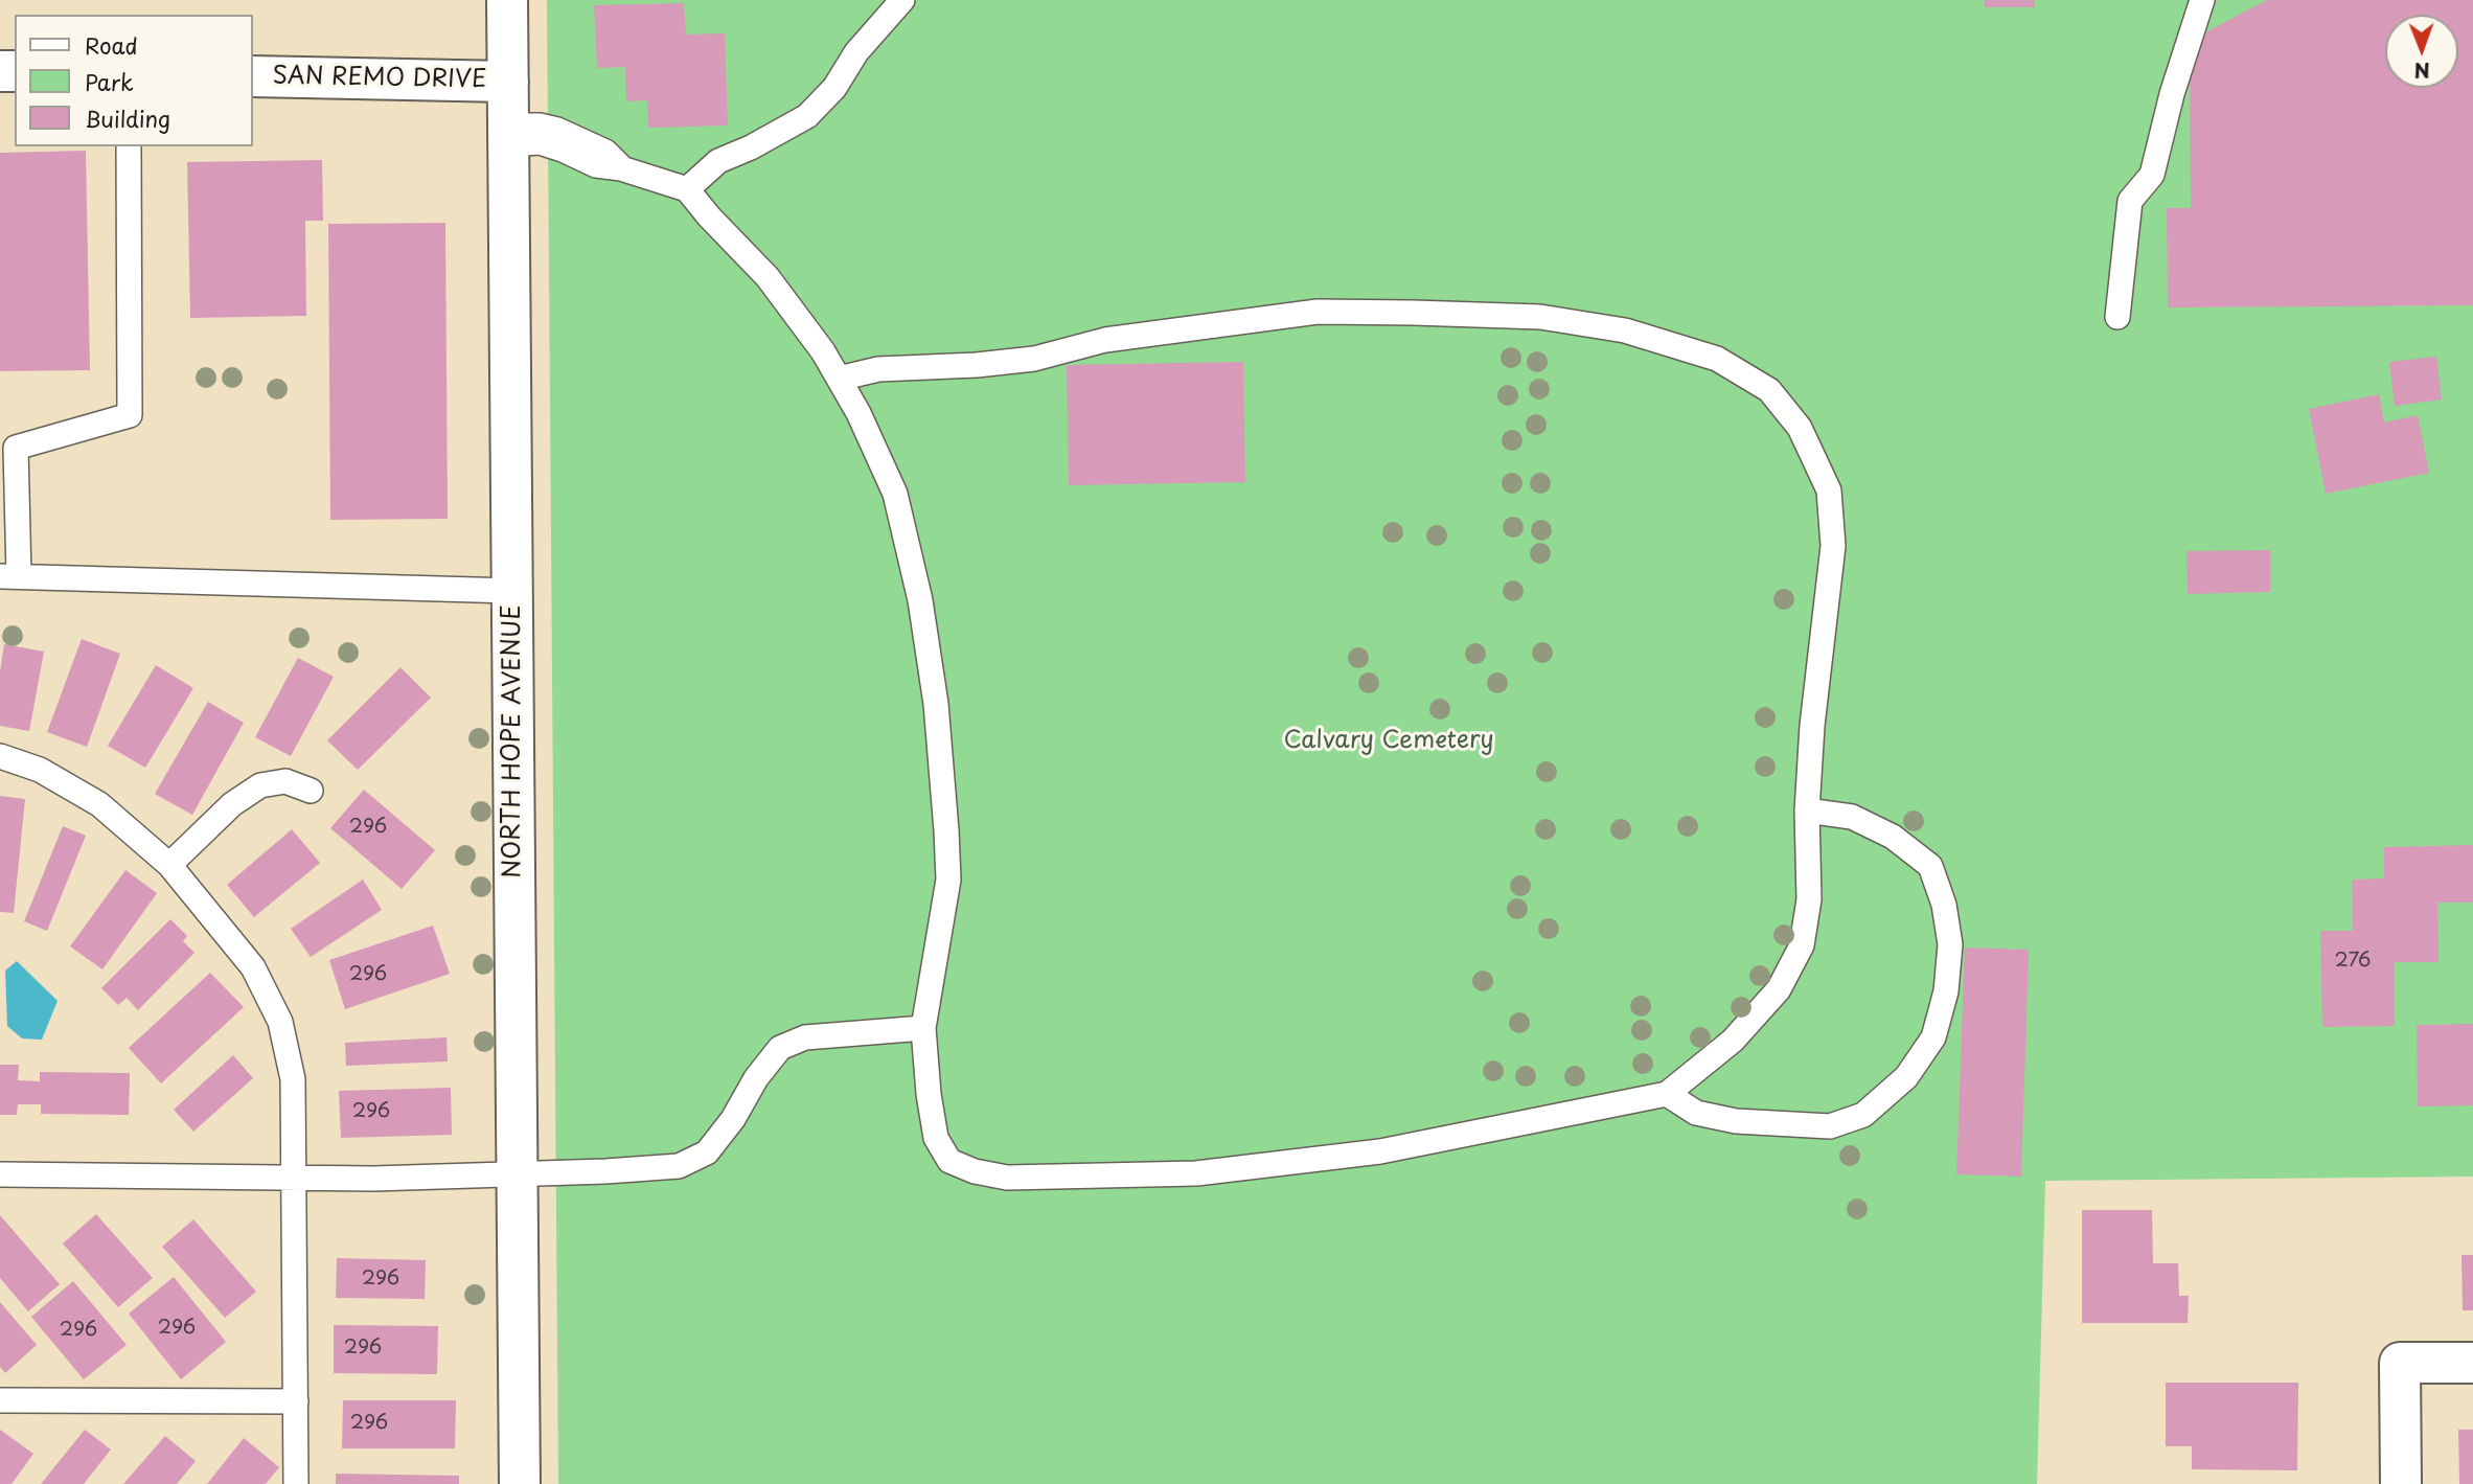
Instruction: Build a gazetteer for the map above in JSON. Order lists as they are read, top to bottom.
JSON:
{
  "streets": {
    "street": ["SAN REMO DRIVE", "NORTH HOPE AVENUE"]
  },
  "crossings": [
    ["SAN REMO DRIVE", "NORTH HOPE AVENUE"]
  ],
  "parks": ["Calvary Cemetery"],
  "house_numbers": [
    "296",
    "276",
    "296",
    "296",
    "296",
    "296",
    "296",
    "296",
    "296"
  ],
  "legend": ["Road", "Park", "Building"],
  "north": "bottom"
}
